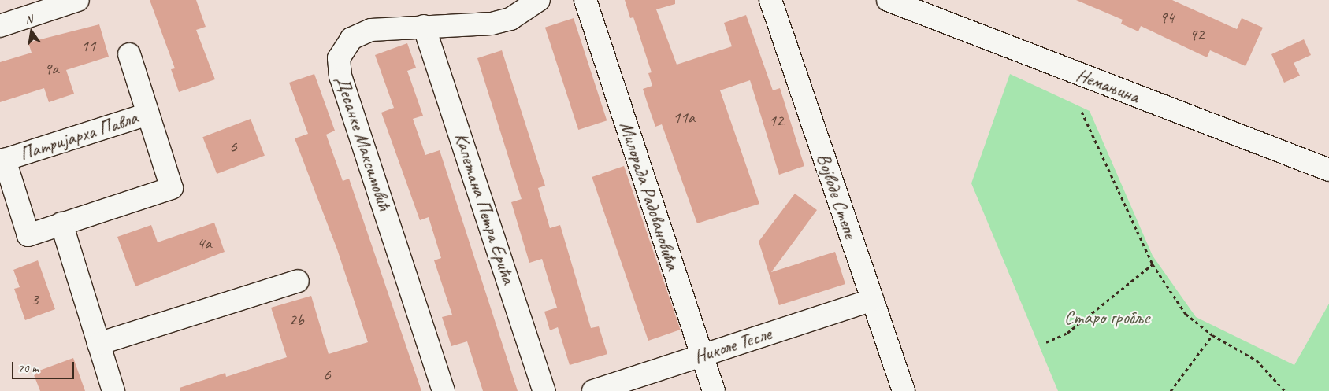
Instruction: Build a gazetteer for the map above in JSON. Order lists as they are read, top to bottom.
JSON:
{
  "streets": {
    "street": [
      "Немањина",
      "Патријарха Павла",
      "Десанке Максимовић",
      "Милорада Радовановића",
      "Војводе Степе",
      "Капетана Петра Ерића",
      "Николе Тесле"
    ]
  },
  "crossings": [
    ["Десанке Максимовић", "Капетана Петра Ерића"],
    ["Милорада Радовановића", "Николе Тесле"],
    ["Војводе Степе", "Николе Тесле"]
  ],
  "parks": ["Старо гробље"],
  "house_numbers": [
    "94",
    "92",
    "11",
    "9a",
    "11a",
    "12",
    "6",
    "4a",
    "3",
    "2b",
    "6"
  ],
  "scale_bar": "20 m",
  "north": "top"
}
